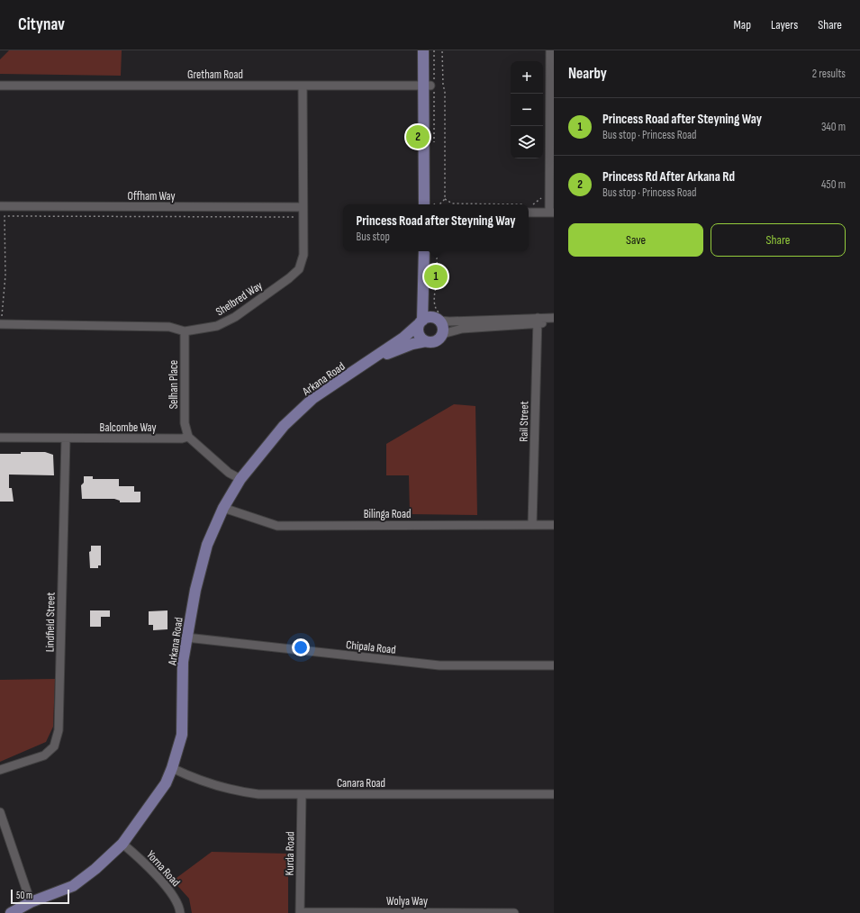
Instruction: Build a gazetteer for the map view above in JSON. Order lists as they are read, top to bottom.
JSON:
{
  "streets": {
    "main road": ["Arkana Road"],
    "street": [
      "Gretham Road",
      "Offham Way",
      "Shelbred Way",
      "Selhan Place",
      "Rail Street",
      "Balcombe Way",
      "Bilinga Road",
      "Lindfield Street",
      "Chipala Road",
      "Canara Road",
      "Kurda Road",
      "Yorna Road",
      "Wolya Way"
    ]
  },
  "crossings": [
    ["Gretham Road", "Shelbred Way"],
    ["Offham Way", "Shelbred Way"],
    ["Shelbred Way", "Selhan Place"],
    ["Arkana Road", "Bilinga Road"],
    ["Arkana Road", "Chipala Road"],
    ["Arkana Road", "Canara Road"],
    ["Arkana Road", "Yorna Road"],
    ["Selhan Place", "Balcombe Way"],
    ["Rail Street", "Bilinga Road"],
    ["Balcombe Way", "Lindfield Street"],
    ["Canara Road", "Kurda Road"],
    ["Kurda Road", "Wolya Way"]
  ],
  "scale_bar": "50 m",
  "page": {
    "header": "Citynav",
    "nav": ["Map", "Layers", "Share"],
    "heading": ["Nearby", "2 results"],
    "map_buttons": ["+", "−"],
    "list": [
      {
        "mark": "1",
        "name": "Princess Road after Steyning Way",
        "note": "Bus stop · Princess Road",
        "value": "340 m"
      },
      {
        "mark": "2",
        "name": "Princess Rd After Arkana Rd",
        "note": "Bus stop · Princess Road",
        "value": "450 m"
      }
    ],
    "pins": ["2", "1"],
    "popup": ["Princess Road after Steyning Way", "Bus stop"],
    "buttons": ["Save", "Share"],
    "scale": "50 m"
  }
}
